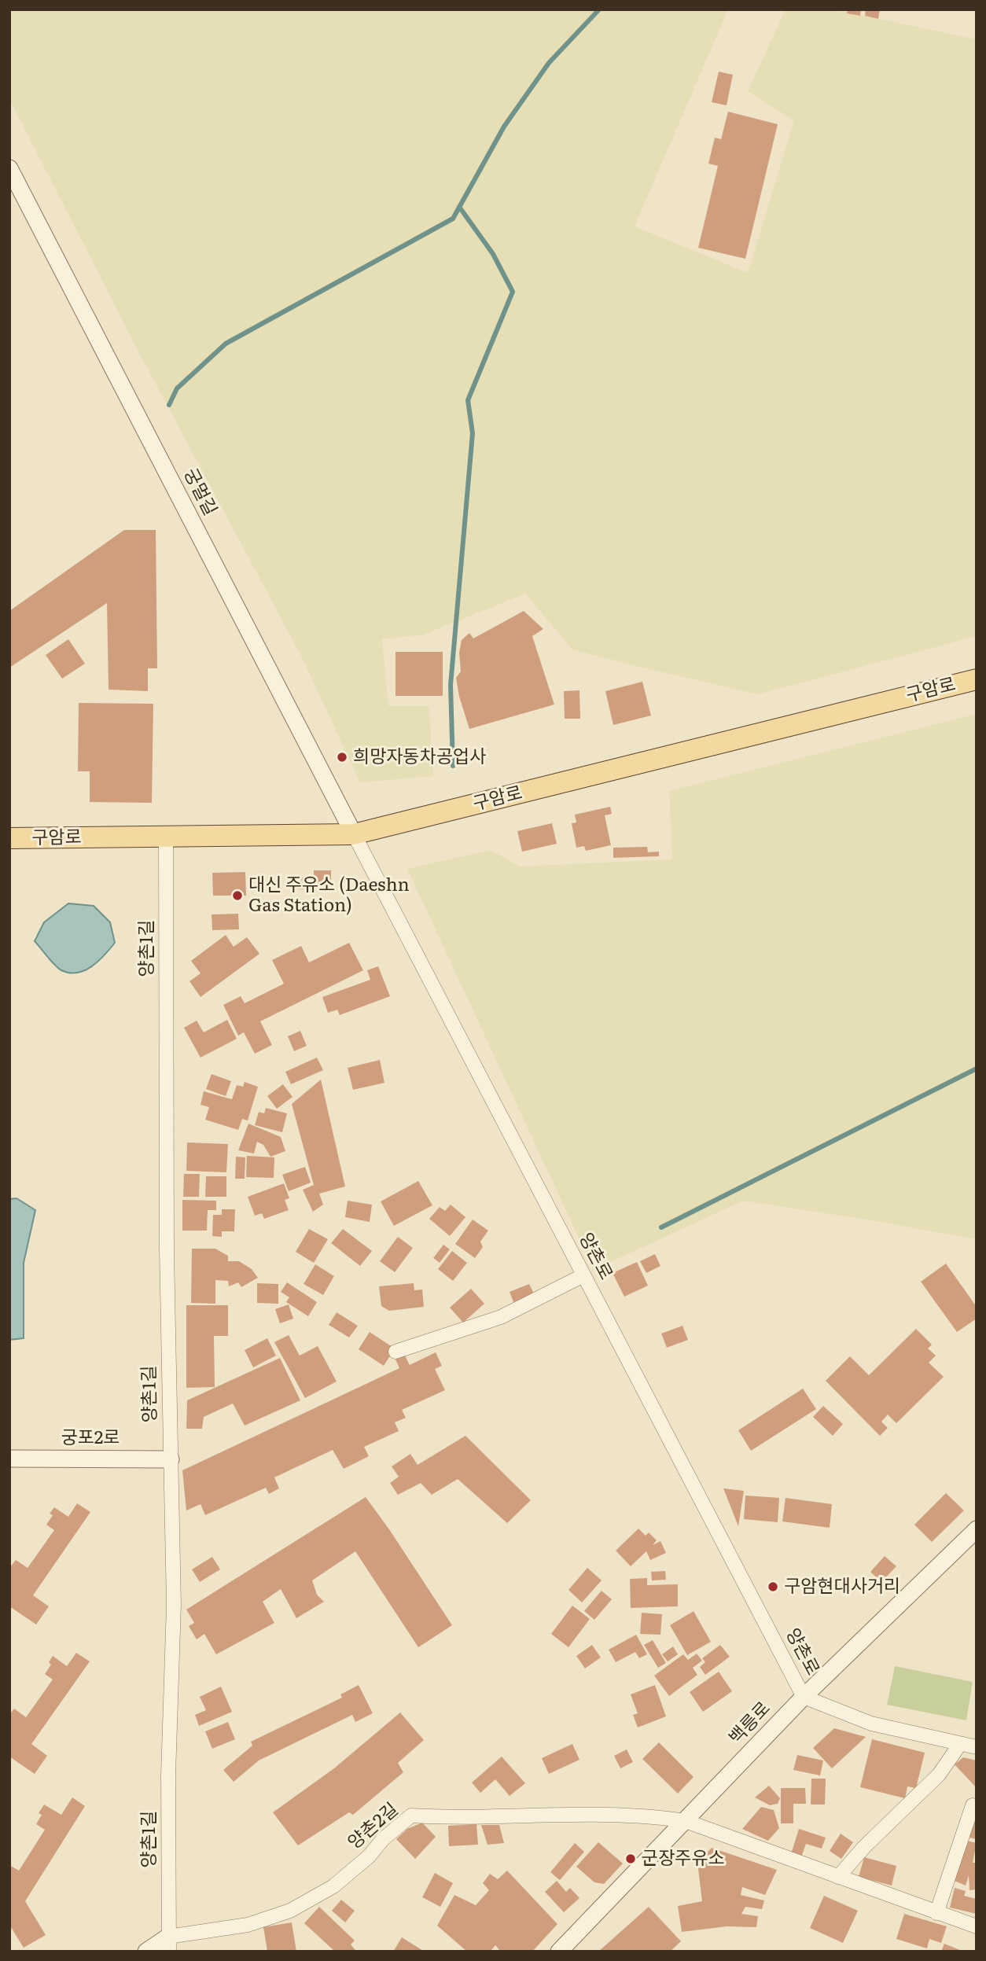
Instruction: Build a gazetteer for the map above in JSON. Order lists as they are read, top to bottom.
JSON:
{
  "streets": {
    "main road": ["구암로"],
    "street": [
      "궁멀길",
      "양촌1길",
      "양촌로",
      "궁포2로",
      "백릉로",
      "양촌2길"
    ]
  },
  "crossings": [
    ["궁멀길", "구암로"],
    ["궁멀길", "양촌로"],
    ["구암로", "양촌1길"],
    ["구암로", "양촌로"],
    ["양촌1길", "궁포2로"],
    ["양촌1길", "양촌2길"],
    ["양촌로", "백릉로"],
    ["백릉로", "양촌2길"]
  ],
  "places": [
    "희망자동차공업사",
    "대신 주유소 (Daeshn Gas Station)",
    "구암현대사거리",
    "군장주유소"
  ]
}
